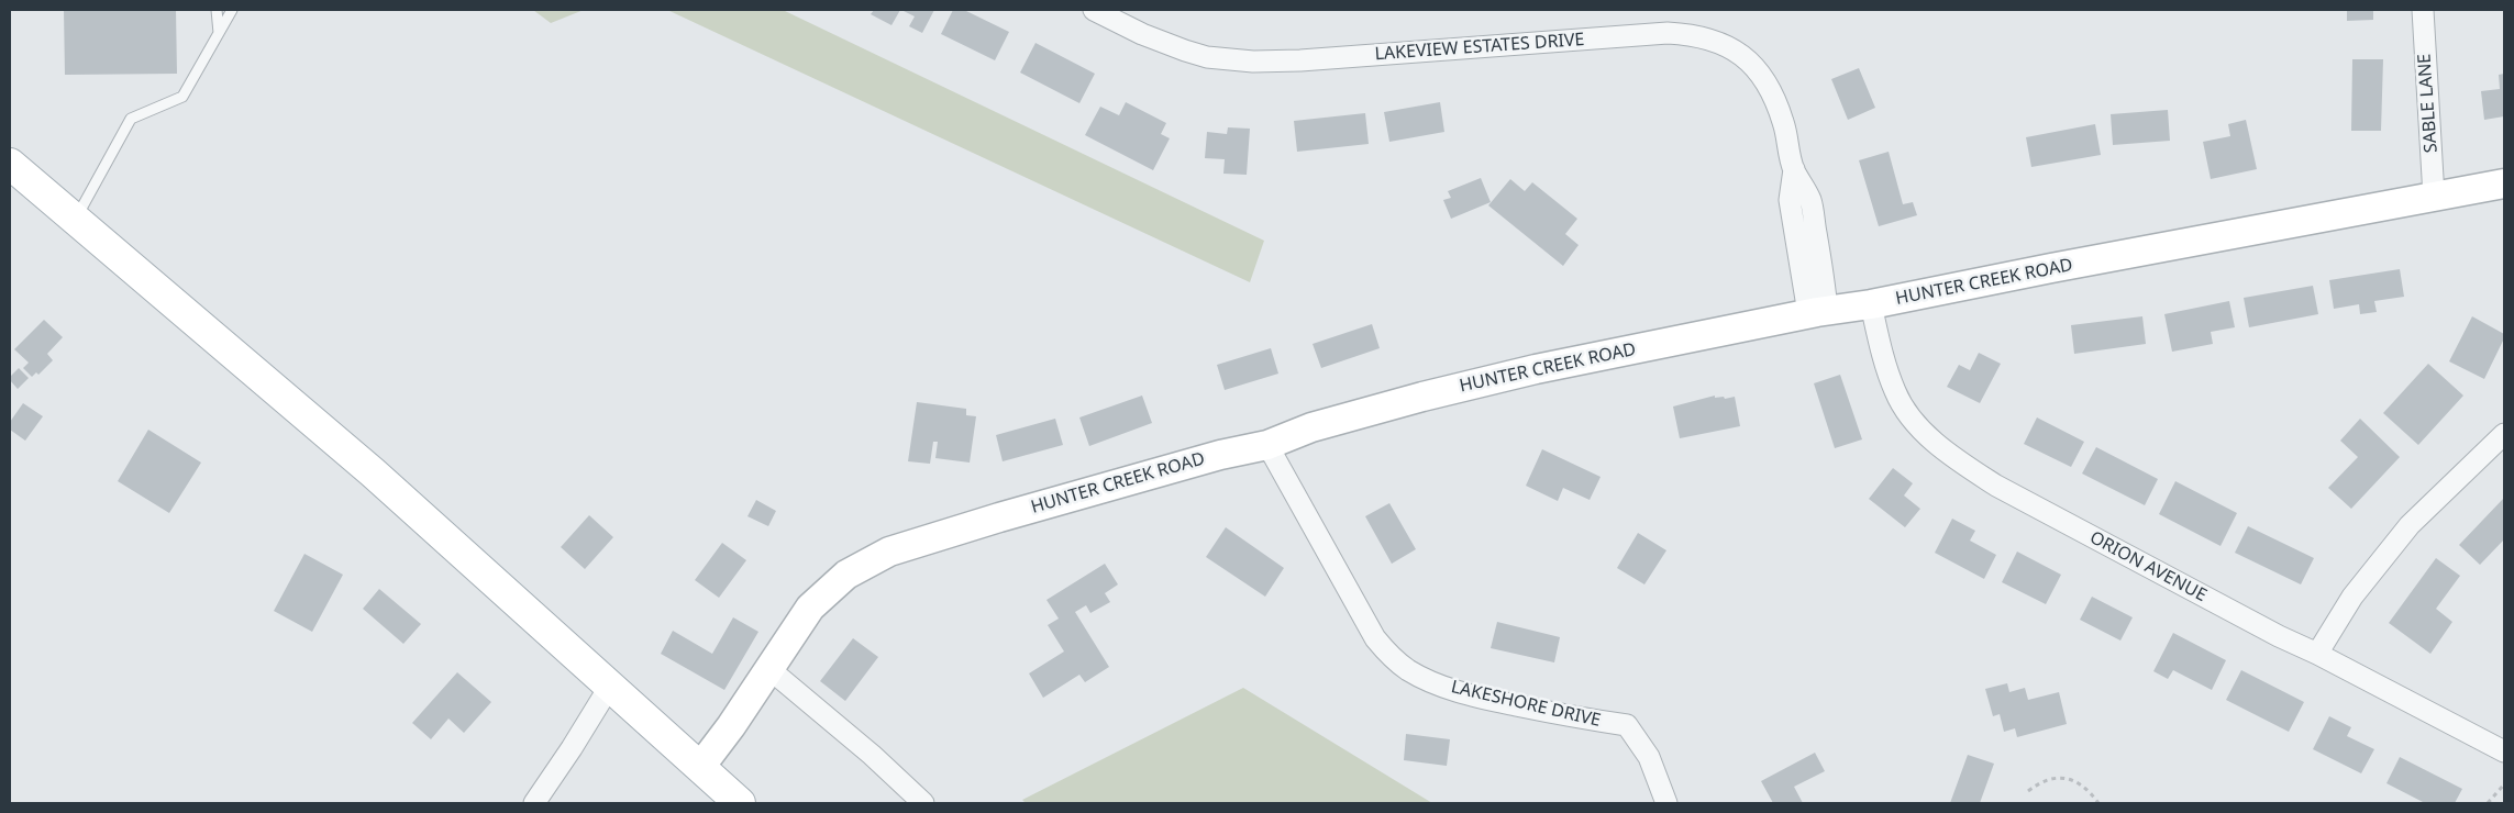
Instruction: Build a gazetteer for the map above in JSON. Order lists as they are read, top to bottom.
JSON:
{
  "streets": {
    "main road": ["HUNTER CREEK ROAD"],
    "street": [
      "LAKEVIEW ESTATES DRIVE",
      "SABLE LANE",
      "ORION AVENUE",
      "LAKESHORE DRIVE"
    ]
  },
  "crossings": [
    ["LAKEVIEW ESTATES DRIVE", "HUNTER CREEK ROAD"],
    ["SABLE LANE", "HUNTER CREEK ROAD"],
    ["HUNTER CREEK ROAD", "ORION AVENUE"],
    ["HUNTER CREEK ROAD", "LAKESHORE DRIVE"]
  ]
}
